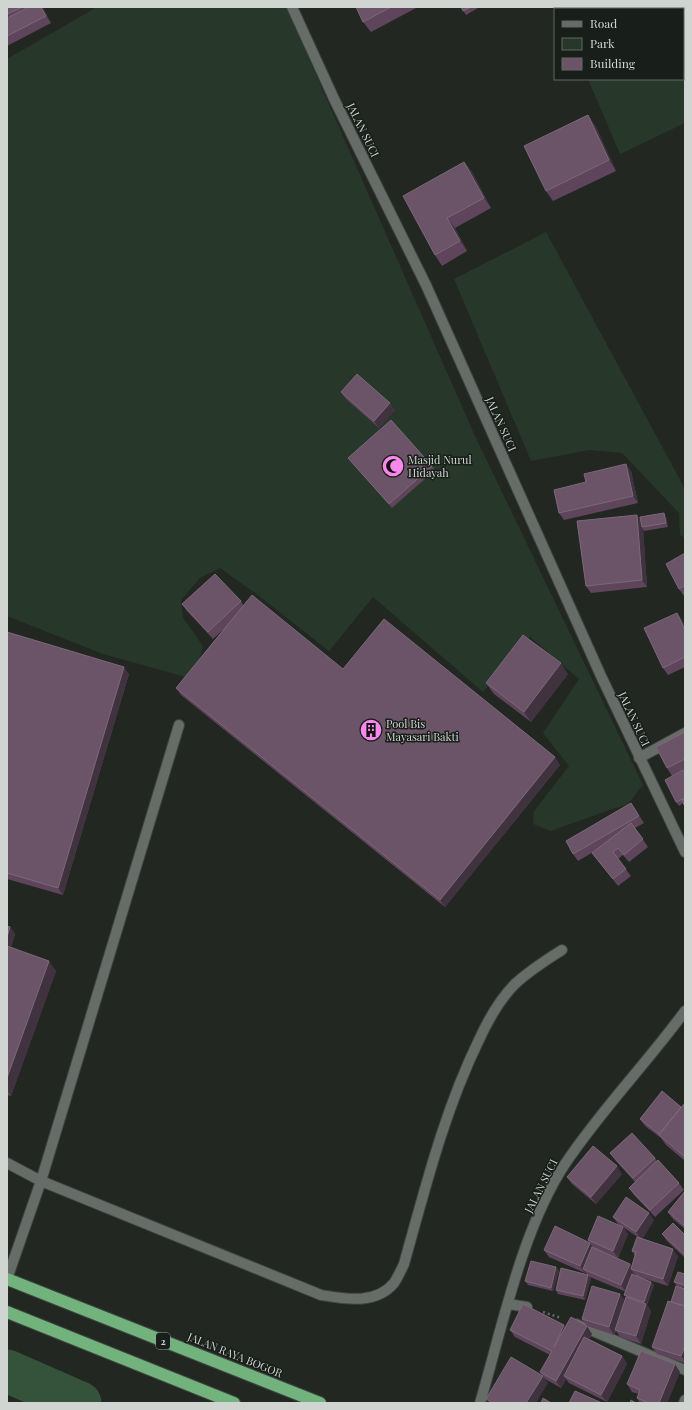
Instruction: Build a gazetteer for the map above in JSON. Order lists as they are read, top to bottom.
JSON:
{
  "streets": {
    "highway": ["2", "JALAN RAYA BOGOR"],
    "street": ["JALAN SUCI"]
  },
  "places": {
    "mosque": ["Masjid Nurul Hidayah"],
    "building": ["Pool Bis Mayasari Bakti"]
  },
  "legend": ["Road", "Park", "Building"]
}
